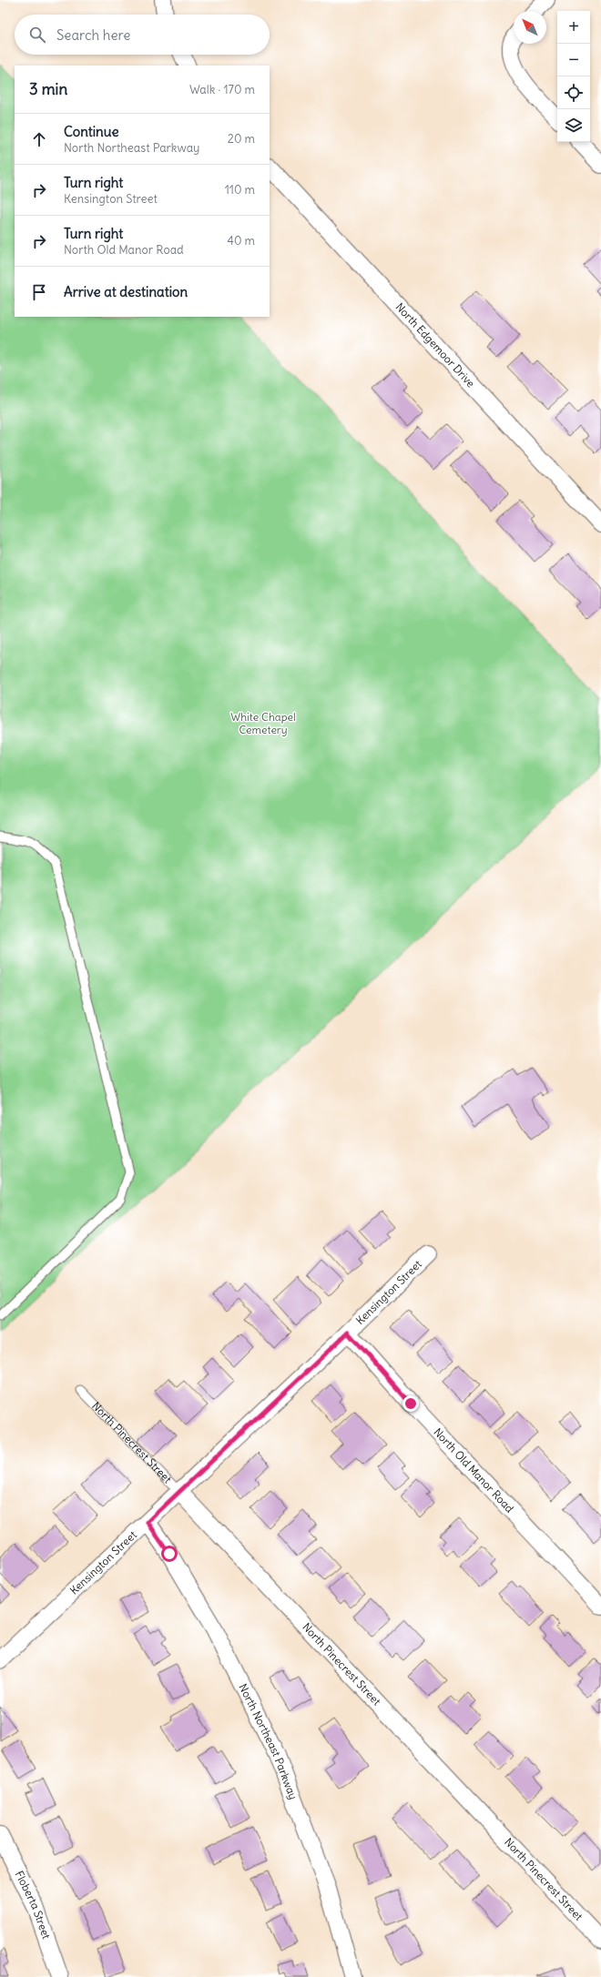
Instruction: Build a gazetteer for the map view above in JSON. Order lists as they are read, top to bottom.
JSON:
{
  "streets": {
    "street": [
      "North Edgemoor Drive",
      "Kensington Street",
      "North Pinecrest Street",
      "North Old Manor Road",
      "North Northeast Parkway",
      "Floberta Street"
    ]
  },
  "crossings": [
    ["Kensington Street", "North Pinecrest Street"],
    ["Kensington Street", "North Old Manor Road"],
    ["Kensington Street", "North Northeast Parkway"]
  ],
  "parks": ["White Chapel Cemetery"],
  "north": "top left",
  "page": {
    "map_buttons": ["+", "−"],
    "search": "Search here",
    "heading": ["3 min", "Walk · 170 m"],
    "list": [
      ["Continue", "North Northeast Parkway", "20 m"],
      ["Turn right", "Kensington Street", "110 m"],
      ["Turn right", "North Old Manor Road", "40 m"],
      "Arrive at destination"
    ]
  }
}
